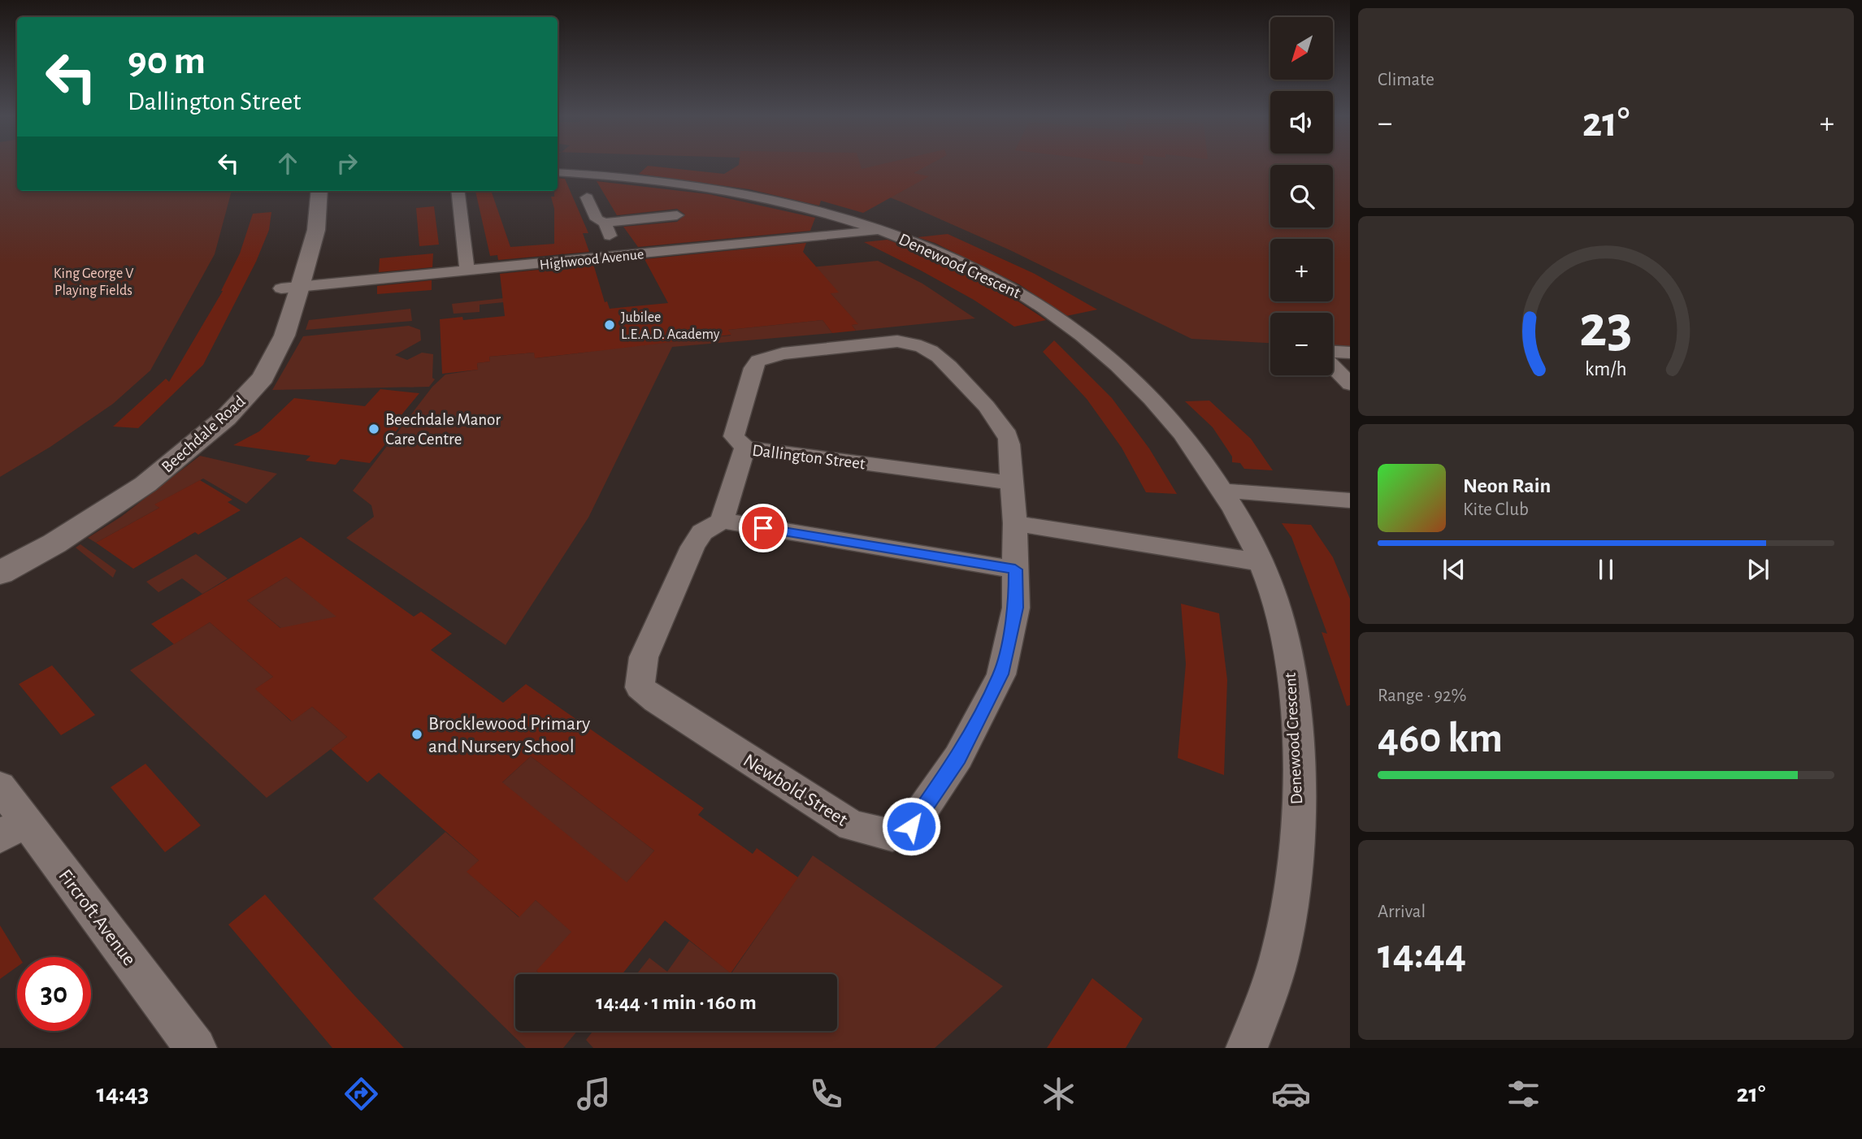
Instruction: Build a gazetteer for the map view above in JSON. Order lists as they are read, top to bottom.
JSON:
{
  "streets": {
    "street": [
      "Highwood Avenue",
      "Denewood Crescent",
      "Beechdale Road",
      "Dallington Street",
      "Newbold Street",
      "Fircroft Avenue"
    ]
  },
  "crossings": [
    ["Highwood Avenue", "Denewood Crescent"],
    ["Highwood Avenue", "Beechdale Road"],
    ["Dallington Street", "Newbold Street"]
  ],
  "parks": ["King George V Playing Fields"],
  "places": ["Jubilee L.E.A.D. Academy", "Beechdale Manor Care Centre", "Brocklewood Primary and Nursery School"],
  "north": "bottom left",
  "page": {
    "tile": [
      "Climate",
      ["Range · 92%", "460 km"],
      ["Arrival", "14:44"]
    ],
    "map_buttons": ["+", "−"],
    "turn": ["90 m", "Dallington Street"],
    "heat": ["−", "21°", "+"],
    "song": ["Neon Rain", "Kite Club"],
    "limit": "30",
    "trip": "14:44 · 1 min · 160 m",
    "tabs": ["14:43", "21°"],
    "gauge": ["23", "km/h"]
  }
}
